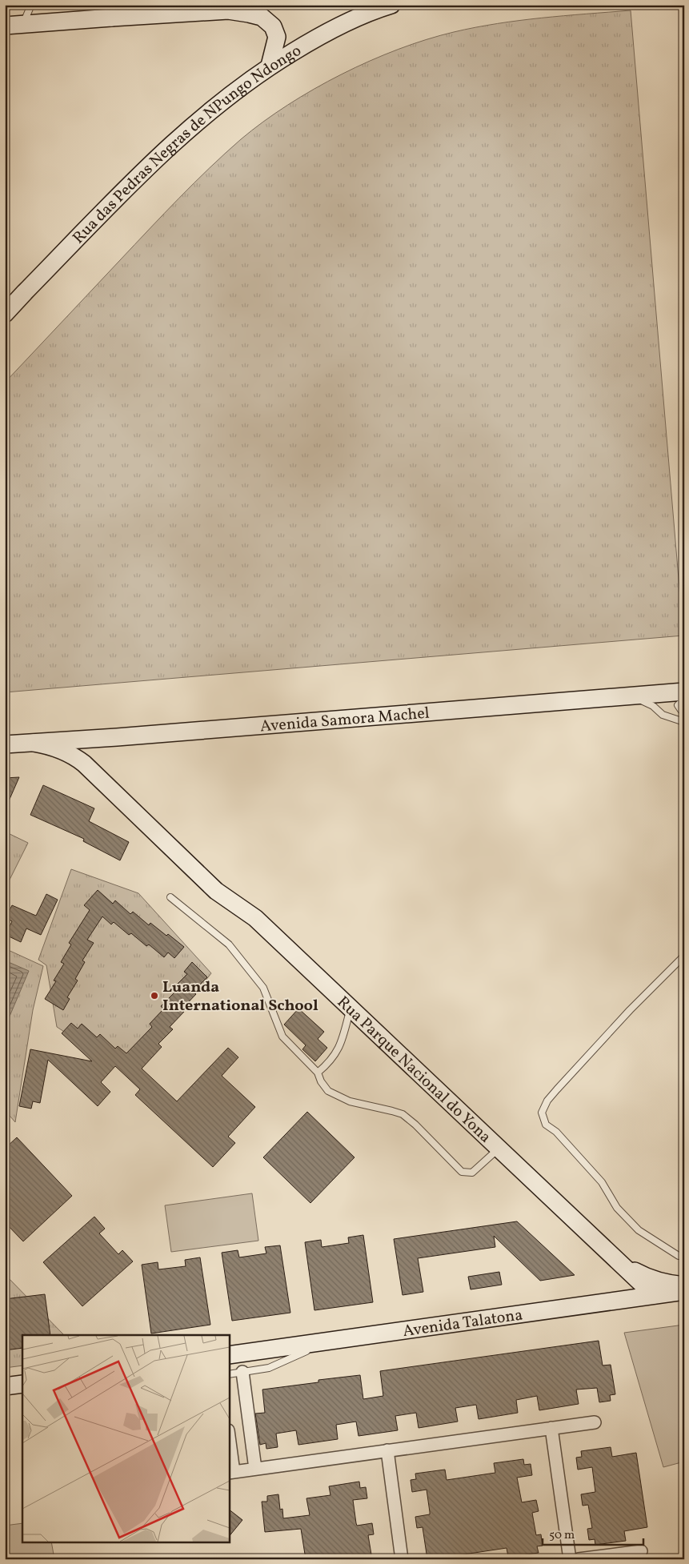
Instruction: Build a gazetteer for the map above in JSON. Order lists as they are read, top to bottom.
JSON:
{
  "streets": {
    "main road": [
      "Rua das Pedras Negras de NPungo Ndongo",
      "Avenida Samora Machel",
      "Rua Parque Nacional do Yona",
      "Avenida Talatona"
    ]
  },
  "crossings": [
    ["Avenida Samora Machel", "Rua Parque Nacional do Yona"]
  ],
  "places": ["Luanda International School"],
  "scale_bar": "50 m"
}
